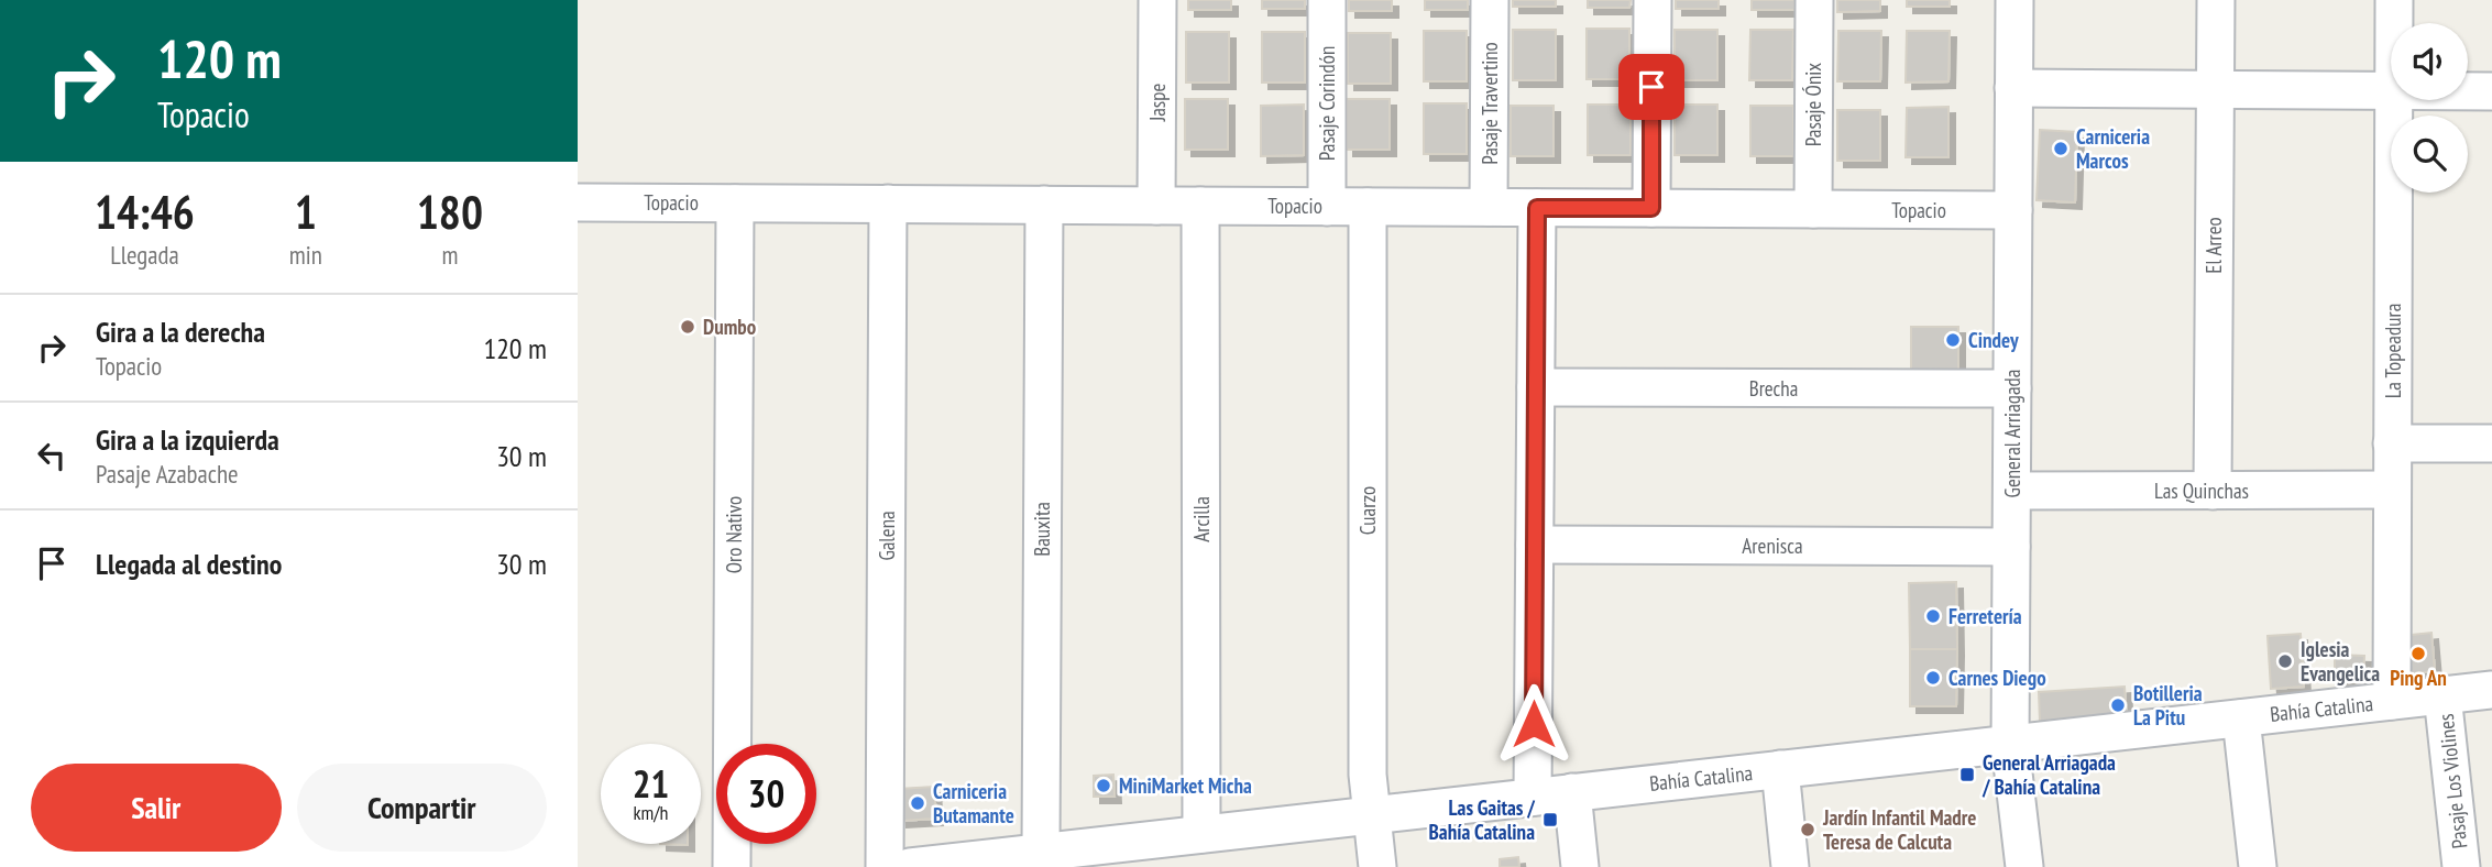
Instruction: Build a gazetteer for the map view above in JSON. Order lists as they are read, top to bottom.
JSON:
{
  "streets": {
    "street": [
      "Jaspe",
      "Pasaje Corindón",
      "Pasaje Travertino",
      "Pasaje Ónix",
      "Topacio",
      "El Arreo",
      "La Topeadura",
      "Brecha",
      "General Arriagada",
      "Las Quinchas",
      "Cuarzo",
      "Arcilla",
      "Bauxita",
      "Oro Nativo",
      "Galena",
      "Arenisca",
      "Bahía Catalina",
      "Pasaje Los Violines"
    ]
  },
  "crossings": [
    ["Jaspe", "Topacio"],
    ["Pasaje Corindón", "Topacio"],
    ["Pasaje Travertino", "Topacio"],
    ["Pasaje Ónix", "Topacio"],
    ["Topacio", "General Arriagada"],
    ["Topacio", "Cuarzo"],
    ["Topacio", "Arcilla"],
    ["Topacio", "Bauxita"],
    ["Topacio", "Oro Nativo"],
    ["Topacio", "Galena"],
    ["El Arreo", "Las Quinchas"],
    ["La Topeadura", "Las Quinchas"],
    ["La Topeadura", "Bahía Catalina"],
    ["Brecha", "General Arriagada"],
    ["General Arriagada", "Las Quinchas"],
    ["General Arriagada", "Arenisca"],
    ["General Arriagada", "Bahía Catalina"],
    ["Cuarzo", "Bahía Catalina"],
    ["Arcilla", "Bahía Catalina"],
    ["Bauxita", "Bahía Catalina"],
    ["Bahía Catalina", "Pasaje Los Violines"]
  ],
  "places": {
    "other": [
      "Carniceria Marcos",
      "Dumbo",
      "Cindey",
      "Ferretería",
      "Ping An",
      "Iglesia Evangelica",
      "Carnes Diego",
      "Botilleria La Pitu",
      "MiniMarket Micha",
      "Carniceria Butamante",
      "Jardín Infantil Madre Teresa de Calcuta"
    ],
    "transit": ["General Arriagada / Bahía Catalina", "Las Gaitas / Bahía Catalina"]
  },
  "page": {
    "turn": ["120 m", "Topacio"],
    "eta": [
      "14:46",
      "Llegada",
      "1",
      "min",
      "180",
      "m"
    ],
    "list": [
      {
        "name": "Gira a la derecha",
        "note": "Topacio",
        "value": "120 m"
      },
      {
        "name": "Gira a la izquierda",
        "note": "Pasaje Azabache",
        "value": "30 m"
      },
      {
        "name": "Llegada al destino",
        "value": "30 m"
      }
    ],
    "speed": "21 km/h",
    "limit": "30",
    "buttons": ["Salir", "Compartir"]
  }
}
